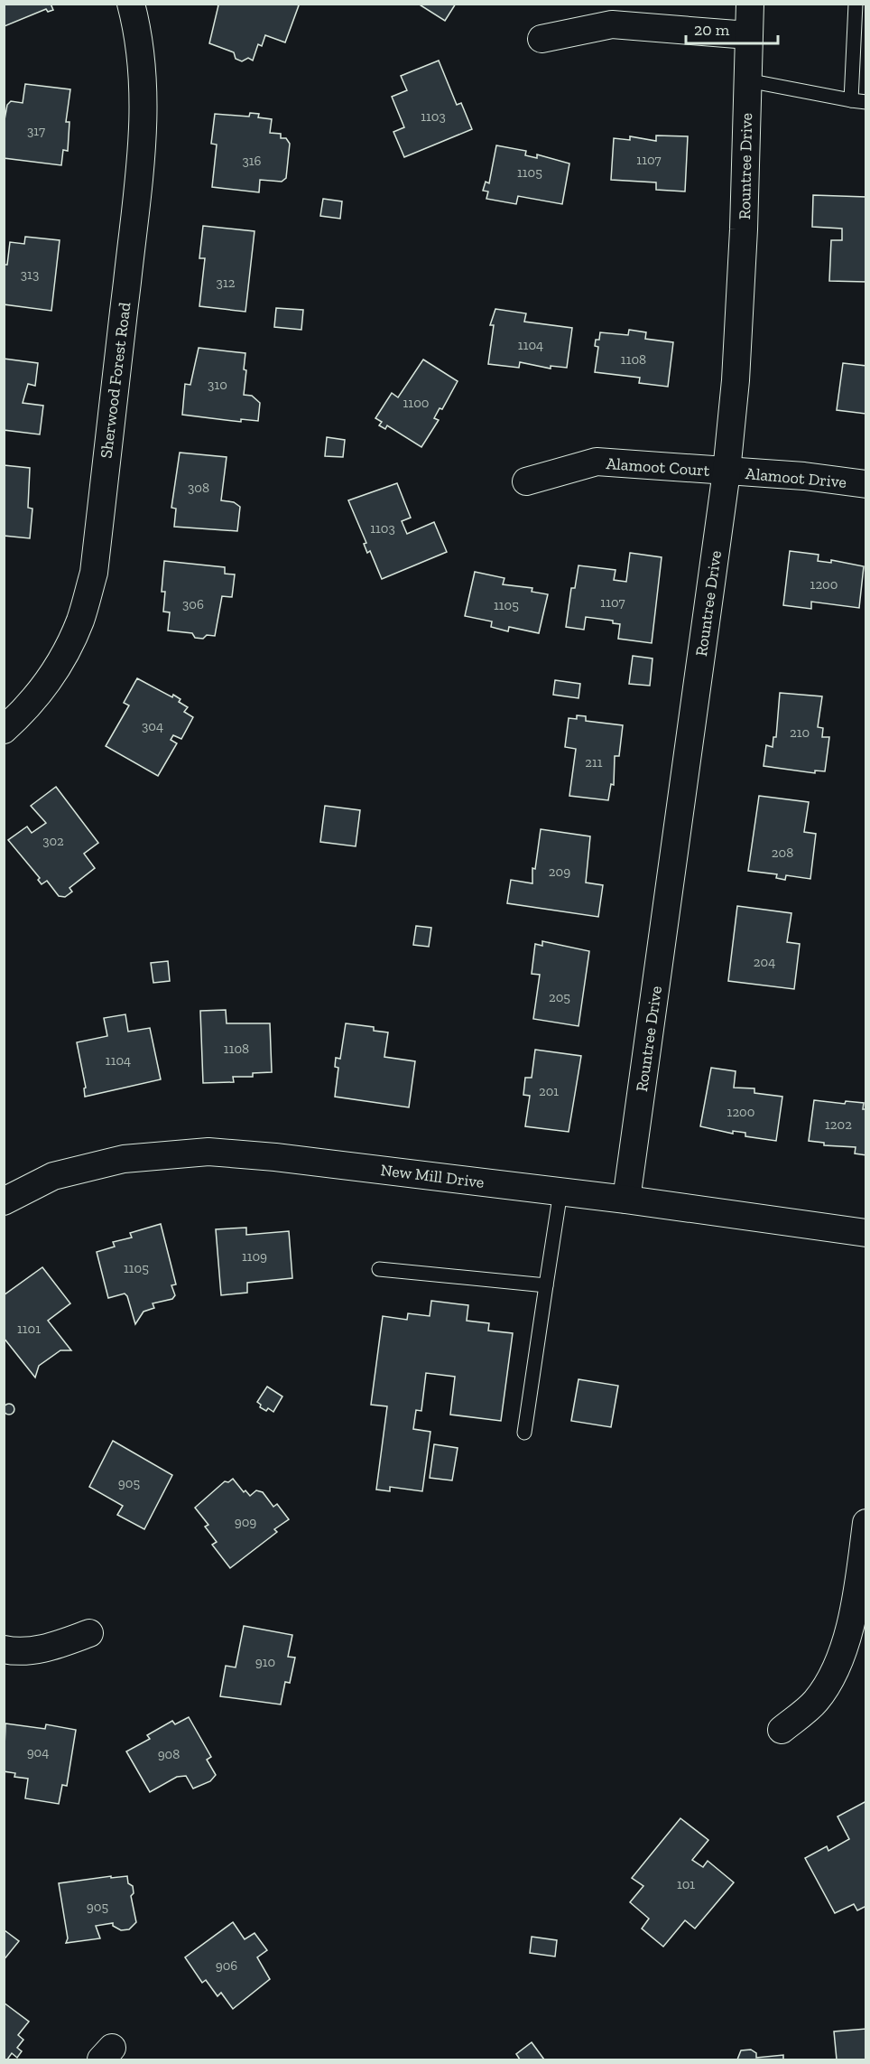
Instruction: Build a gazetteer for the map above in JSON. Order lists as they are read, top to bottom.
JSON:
{
  "streets": {
    "street": [
      "Rountree Drive",
      "Sherwood Forest Road",
      "Alamoot Court",
      "Alamoot Drive",
      "New Mill Drive"
    ]
  },
  "crossings": [
    ["Rountree Drive", "Alamoot Court"],
    ["Rountree Drive", "Alamoot Drive"],
    ["Rountree Drive", "New Mill Drive"],
    ["Alamoot Court", "Alamoot Drive"]
  ],
  "house_numbers": [
    "1103",
    "317",
    "1107",
    "316",
    "1105",
    "313",
    "312",
    "1104",
    "1108",
    "310",
    "1100",
    "308",
    "1103",
    "1200",
    "1107",
    "306",
    "1105",
    "304",
    "210",
    "211",
    "302",
    "208",
    "209",
    "204",
    "205",
    "1108",
    "1104",
    "201",
    "1200",
    "1202",
    "1109",
    "1105",
    "1101",
    "905",
    "909",
    "910",
    "904",
    "908",
    "101",
    "905",
    "906"
  ],
  "scale_bar": "20 m"
}
